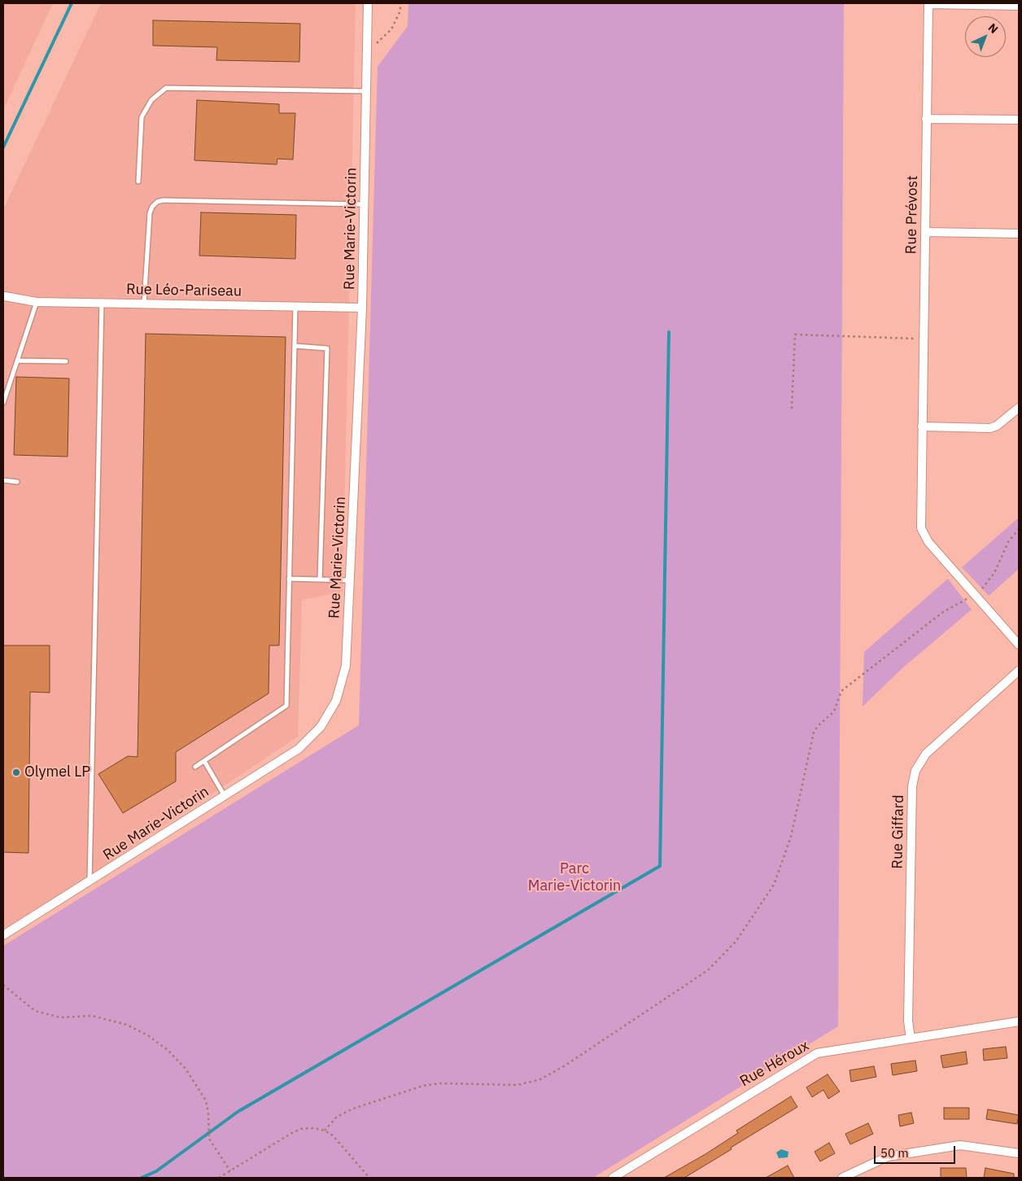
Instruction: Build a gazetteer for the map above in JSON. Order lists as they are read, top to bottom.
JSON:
{
  "streets": {
    "street": [
      "Rue Prévost",
      "Rue Marie-Victorin",
      "Rue Léo-Pariseau",
      "Rue Giffard",
      "Rue Héroux"
    ]
  },
  "crossings": [
    ["Rue Marie-Victorin", "Rue Léo-Pariseau"],
    ["Rue Giffard", "Rue Héroux"]
  ],
  "parks": ["Parc Marie-Victorin"],
  "places": ["Olymel LP"],
  "scale_bar": "50 m",
  "north": "top right"
}
